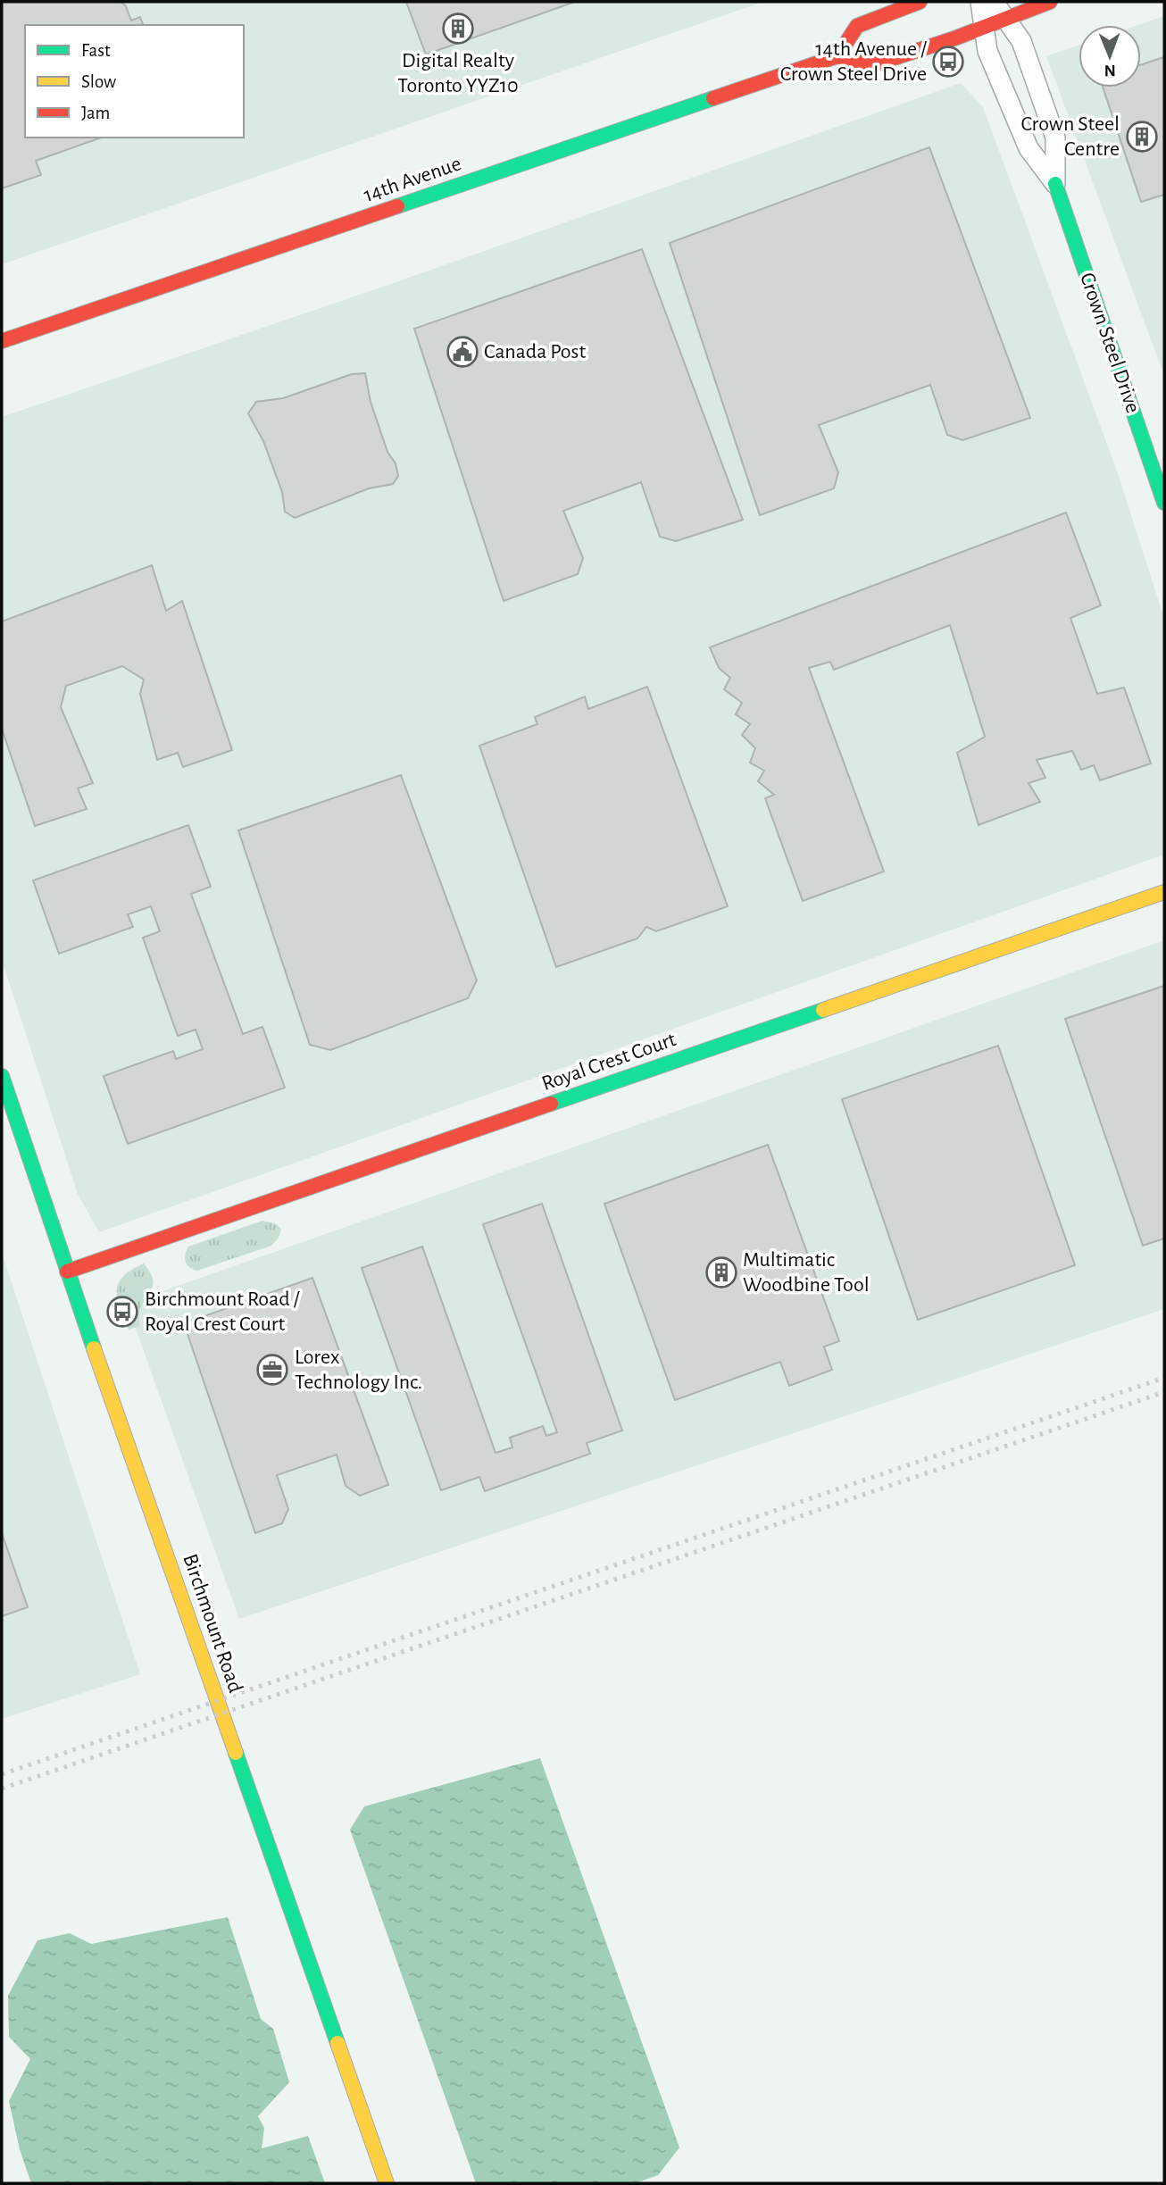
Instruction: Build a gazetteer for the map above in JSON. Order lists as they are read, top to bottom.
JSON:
{
  "streets": {
    "main road": [
      "14th Avenue",
      "Crown Steel Drive",
      "Royal Crest Court",
      "Birchmount Road"
    ]
  },
  "crossings": [
    ["Royal Crest Court", "Birchmount Road"]
  ],
  "places": {
    "building": ["Digital Realty Toronto YYZ10", "Crown Steel Centre", "Multimatic Woodbine Tool"],
    "bus stop": ["14th Avenue / Crown Steel Drive", "Birchmount Road / Royal Crest Court"],
    "public building": ["Canada Post"],
    "office": ["Lorex Technology Inc."]
  },
  "legend": ["Fast", "Slow", "Jam"],
  "north": "bottom"
}
